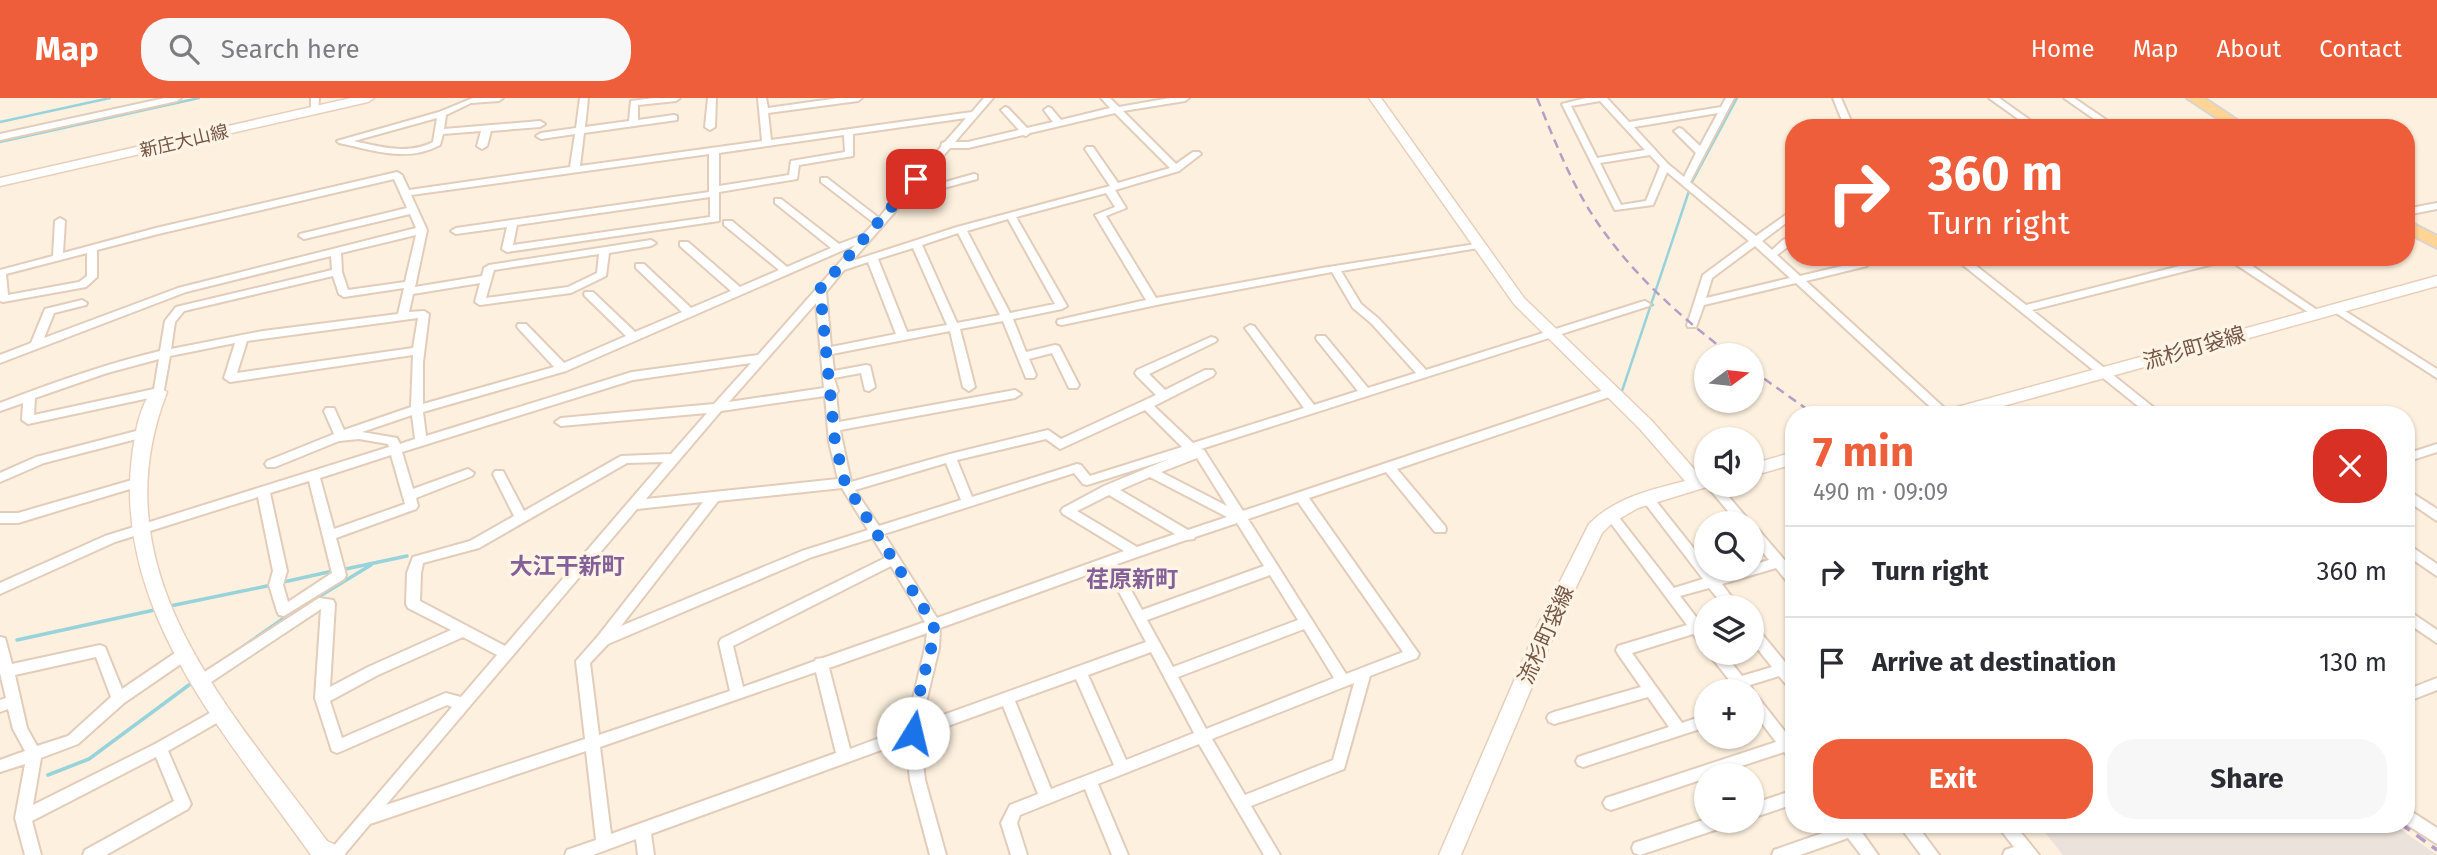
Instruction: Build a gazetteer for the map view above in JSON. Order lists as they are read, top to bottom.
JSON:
{
  "streets": {
    "main road": ["新庄大山線", "流杉町袋線"]
  },
  "districts": ["大江干新町", "荏原新町"],
  "north": "right",
  "page": {
    "header": "Map",
    "search": "Search here",
    "nav": [
      "Home",
      "Map",
      "About",
      "Contact"
    ],
    "turn": ["360 m", "Turn right"],
    "map_buttons": ["+", "−"],
    "heading": ["7 min", "490 m · 09:09"],
    "list": [
      {
        "name": "Turn right",
        "value": "360 m"
      },
      {
        "name": "Arrive at destination",
        "value": "130 m"
      }
    ],
    "buttons": ["Exit", "Share"]
  }
}
